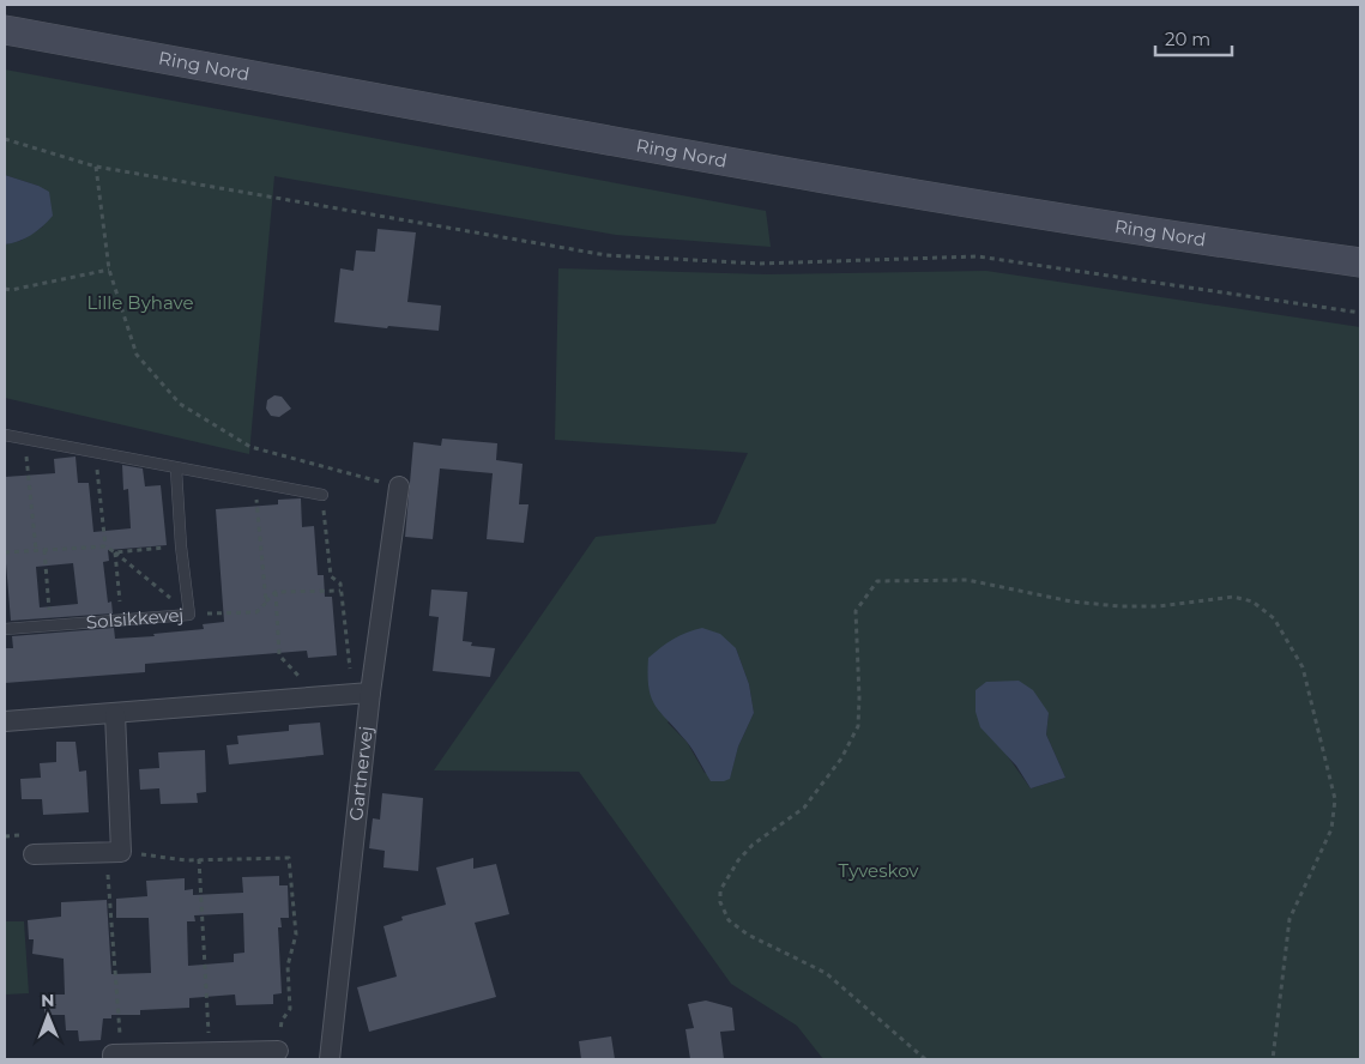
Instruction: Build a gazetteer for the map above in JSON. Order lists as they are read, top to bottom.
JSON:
{
  "streets": {
    "main road": ["Ring Nord"],
    "street": ["Gartnervej"],
    "lane": ["Solsikkevej"]
  },
  "parks": ["Lille Byhave", "Tyveskov"],
  "scale_bar": "20 m",
  "north": "top"
}
